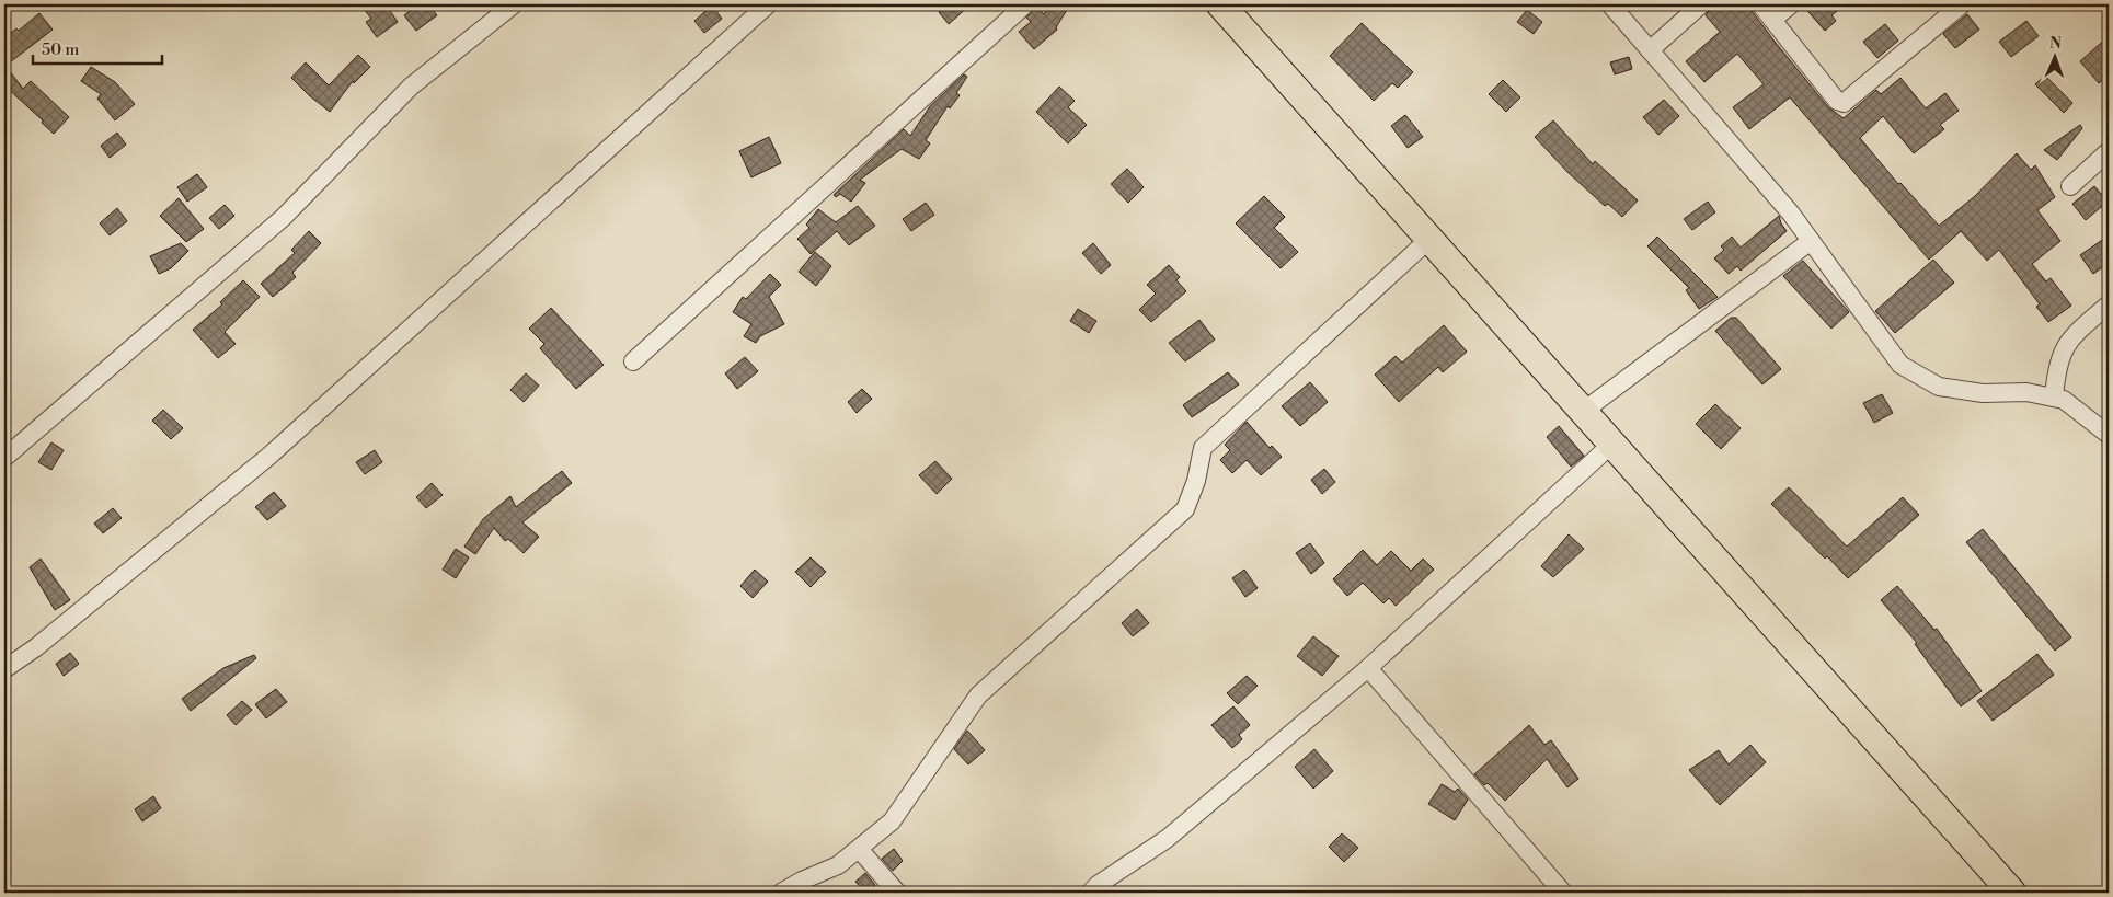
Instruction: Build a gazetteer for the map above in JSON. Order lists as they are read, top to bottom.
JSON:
{
  "scale_bar": "50 m",
  "north": "top"
}
